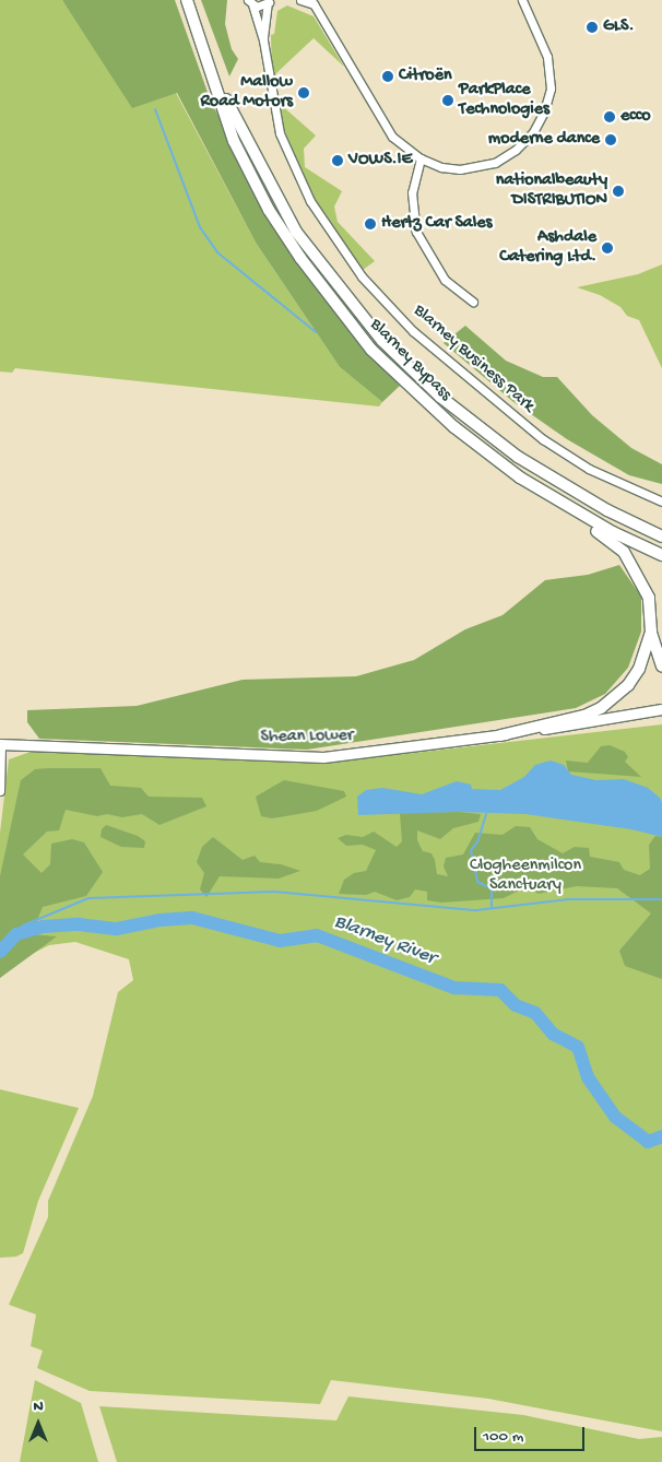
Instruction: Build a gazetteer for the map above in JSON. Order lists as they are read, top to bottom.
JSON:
{
  "streets": {
    "highway": ["Blarney Bypass"],
    "main road": ["Shean Lower"],
    "street": ["Blarney Business Park"]
  },
  "water": ["Blarney River"],
  "parks": ["Clogheenmilcon Sanctuary"],
  "places": [
    "GLS.",
    "Citroën",
    "Mallow Road Motors",
    "ParkPlace Technologies",
    "ecco",
    "moderne dance",
    "VOWS.IE",
    "nationalbeauty DISTRIBUTION",
    "Hertz Car Sales",
    "Ashdale Catering Ltd."
  ],
  "scale_bar": "100 m",
  "north": "top"
}
